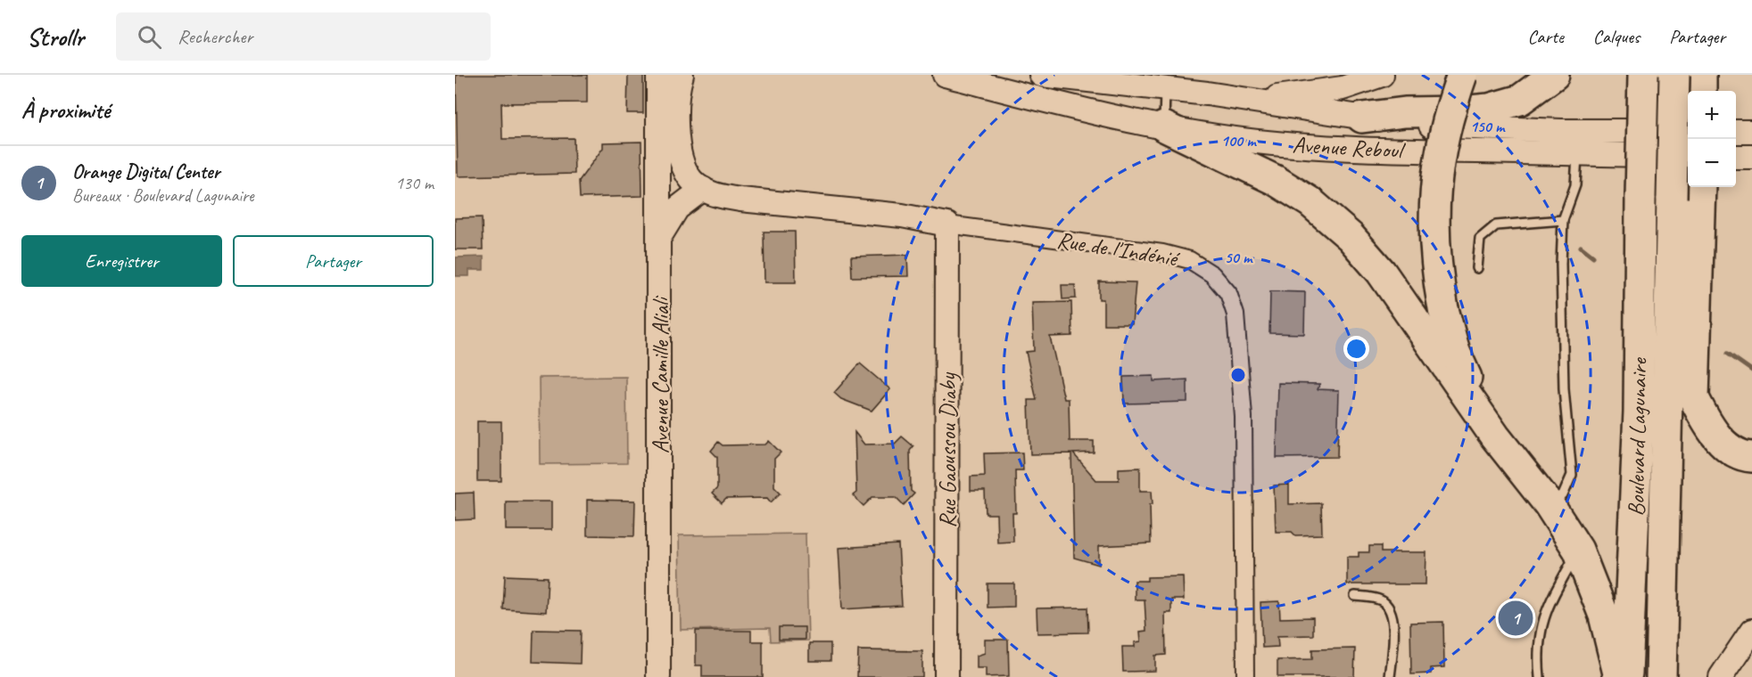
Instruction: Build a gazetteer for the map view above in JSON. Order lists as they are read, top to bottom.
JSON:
{
  "streets": {
    "highway": ["Boulevard Lagunaire"],
    "main road": [
      "Avenue Reboul",
      "Rue de l'Indénié",
      "Avenue Camille Aliali",
      "Rue Gaoussou Diaby"
    ]
  },
  "crossings": [
    ["Rue de l'Indénié", "Rue Gaoussou Diaby"]
  ],
  "page": {
    "header": "Strollr",
    "search": "Rechercher",
    "nav": ["Carte", "Calques", "Partager"],
    "heading": "À proximité",
    "map_buttons": ["+", "−"],
    "list": [
      {
        "mark": "1",
        "name": "Orange Digital Center",
        "note": "Bureaux · Boulevard Lagunaire",
        "value": "130 m"
      }
    ],
    "buttons": ["Enregistrer", "Partager"],
    "pins": "1"
  },
  "rings": ["150 m", "100 m", "50 m"]
}
